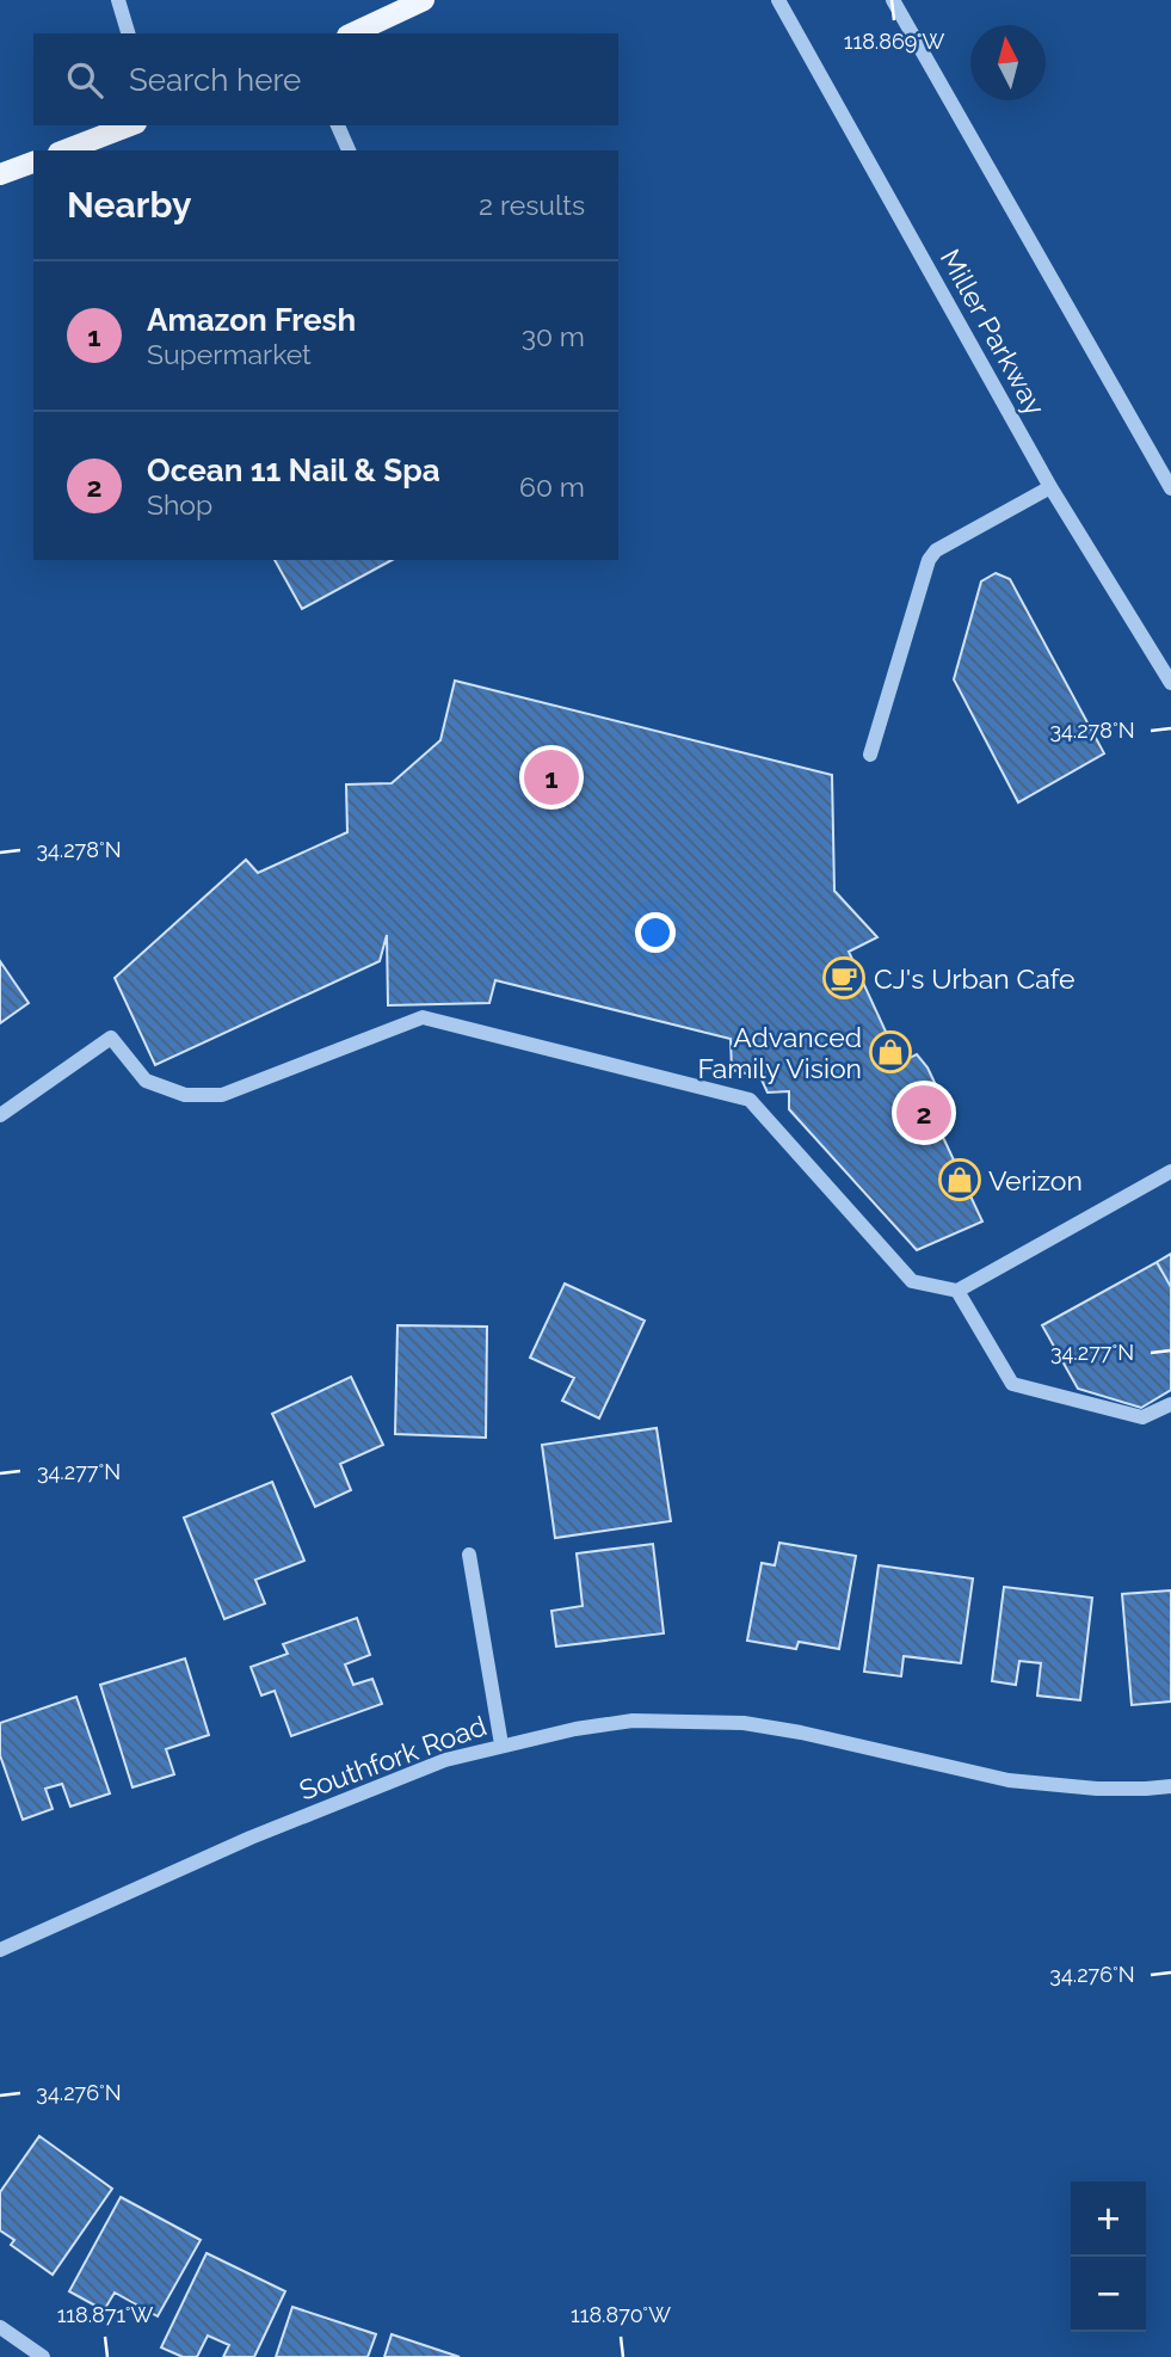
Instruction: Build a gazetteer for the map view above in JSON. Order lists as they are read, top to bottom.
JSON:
{
  "streets": {
    "street": ["Miller Parkway", "Southfork Road"]
  },
  "places": {
    "cafe": ["CJ's Urban Cafe"],
    "shop": ["Advanced Family Vision", "Verizon"]
  },
  "north": "top",
  "page": {
    "search": "Search here",
    "heading": ["Nearby", "2 results"],
    "list": [
      {
        "mark": "1",
        "name": "Amazon Fresh",
        "note": "Supermarket",
        "value": "30 m"
      },
      {
        "mark": "2",
        "name": "Ocean 11 Nail & Spa",
        "note": "Shop",
        "value": "60 m"
      }
    ],
    "pins": ["1", "2"],
    "map_buttons": ["+", "−"]
  },
  "coordinates": [
    "118.869°W",
    "34.278°N",
    "34.277°N",
    "34.276°N",
    "118.871°W",
    "118.870°W"
  ]
}
